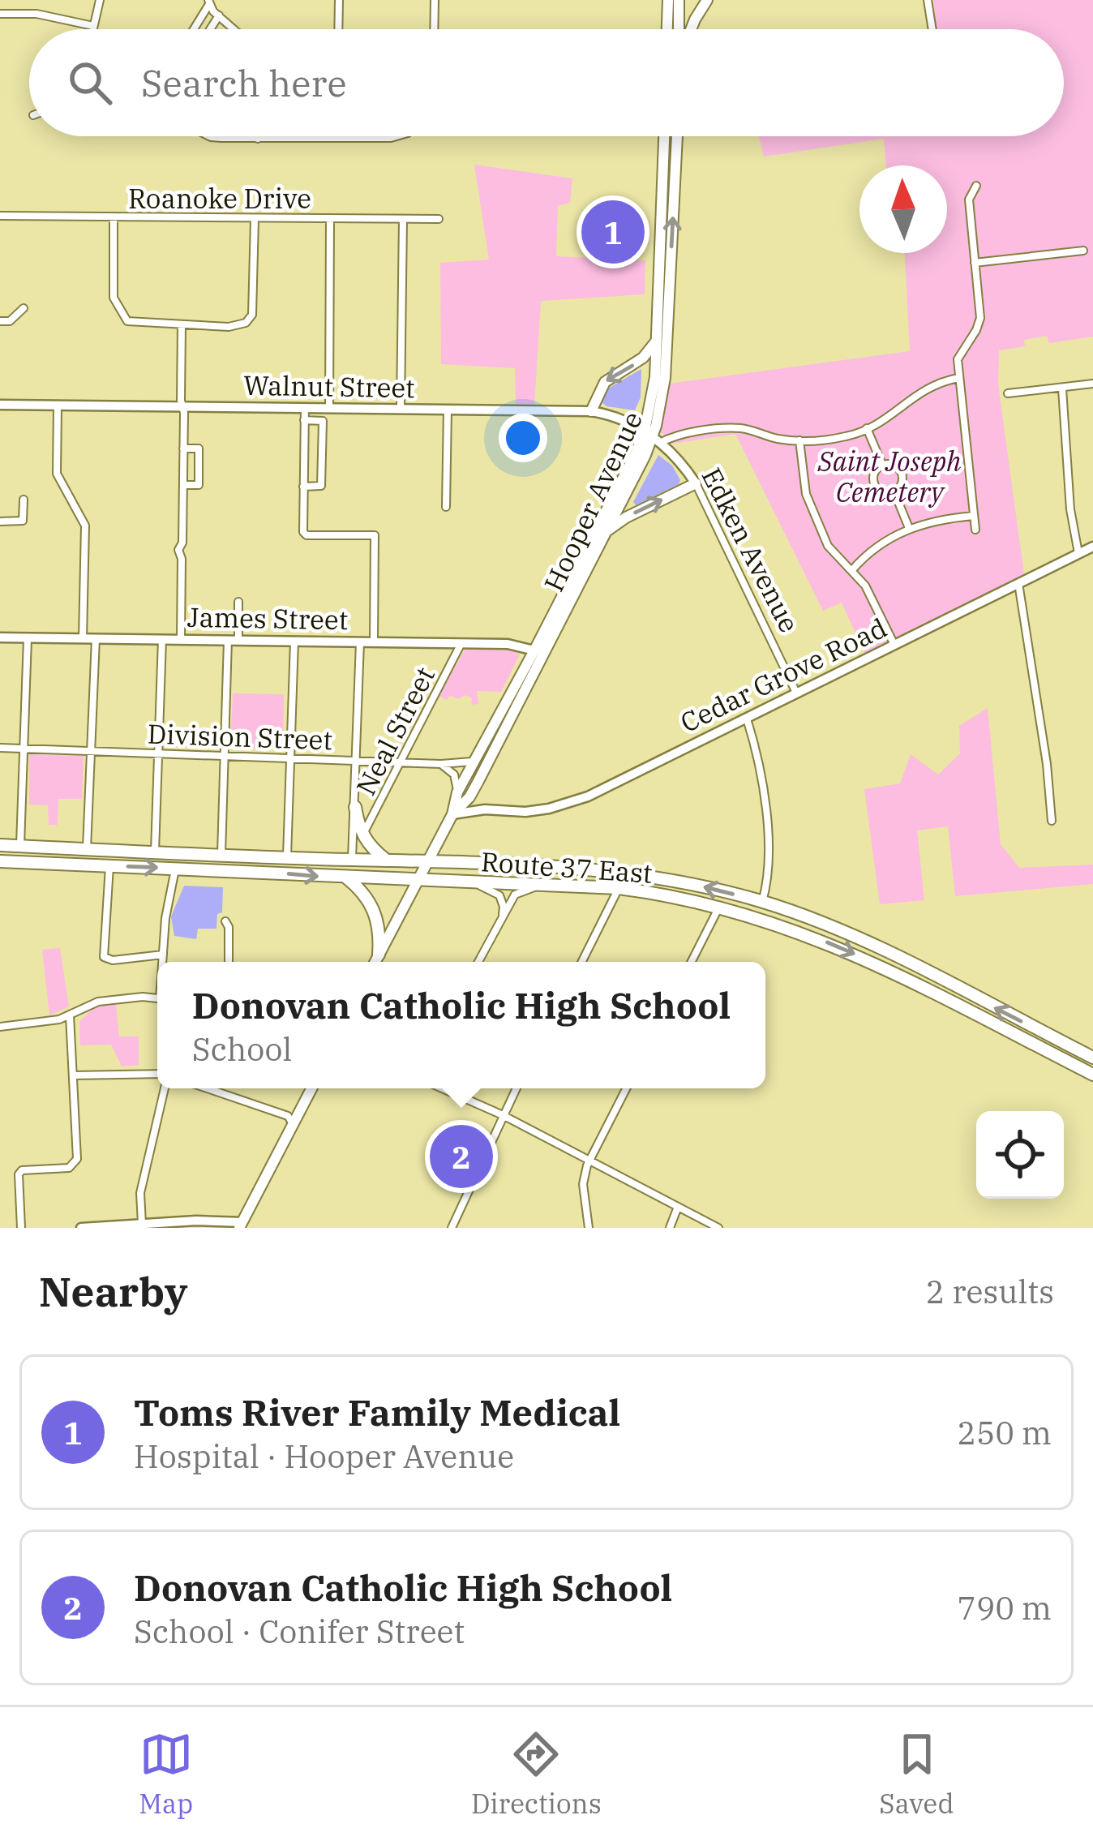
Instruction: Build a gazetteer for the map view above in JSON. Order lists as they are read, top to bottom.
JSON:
{
  "streets": {
    "highway": ["Route 37 East"],
    "main road": ["Hooper Avenue"],
    "street": [
      "Roanoke Drive",
      "Walnut Street",
      "Edken Avenue",
      "James Street",
      "Cedar Grove Road",
      "Neal Street",
      "Division Street"
    ]
  },
  "crossings": [
    ["Walnut Street", "Hooper Avenue"],
    ["Walnut Street", "Edken Avenue"],
    ["Hooper Avenue", "Edken Avenue"],
    ["Hooper Avenue", "James Street"],
    ["Hooper Avenue", "Cedar Grove Road"],
    ["Hooper Avenue", "Neal Street"],
    ["Hooper Avenue", "Division Street"],
    ["Hooper Avenue", "Route 37 East"],
    ["Edken Avenue", "Cedar Grove Road"],
    ["James Street", "Neal Street"],
    ["Cedar Grove Road", "Neal Street"],
    ["Cedar Grove Road", "Division Street"],
    ["Cedar Grove Road", "Route 37 East"],
    ["Neal Street", "Division Street"],
    ["Neal Street", "Route 37 East"],
    ["Division Street", "Route 37 East"]
  ],
  "parks": ["Saint Joseph Cemetery"],
  "north": "top",
  "page": {
    "search": "Search here",
    "pins": ["1", "2"],
    "popup": ["Donovan Catholic High School", "School"],
    "heading": ["Nearby", "2 results"],
    "list": [
      {
        "mark": "1",
        "name": "Toms River Family Medical",
        "note": "Hospital · Hooper Avenue",
        "value": "250 m"
      },
      {
        "mark": "2",
        "name": "Donovan Catholic High School",
        "note": "School · Conifer Street",
        "value": "790 m"
      }
    ],
    "nav": ["Map", "Directions", "Saved"]
  }
}
